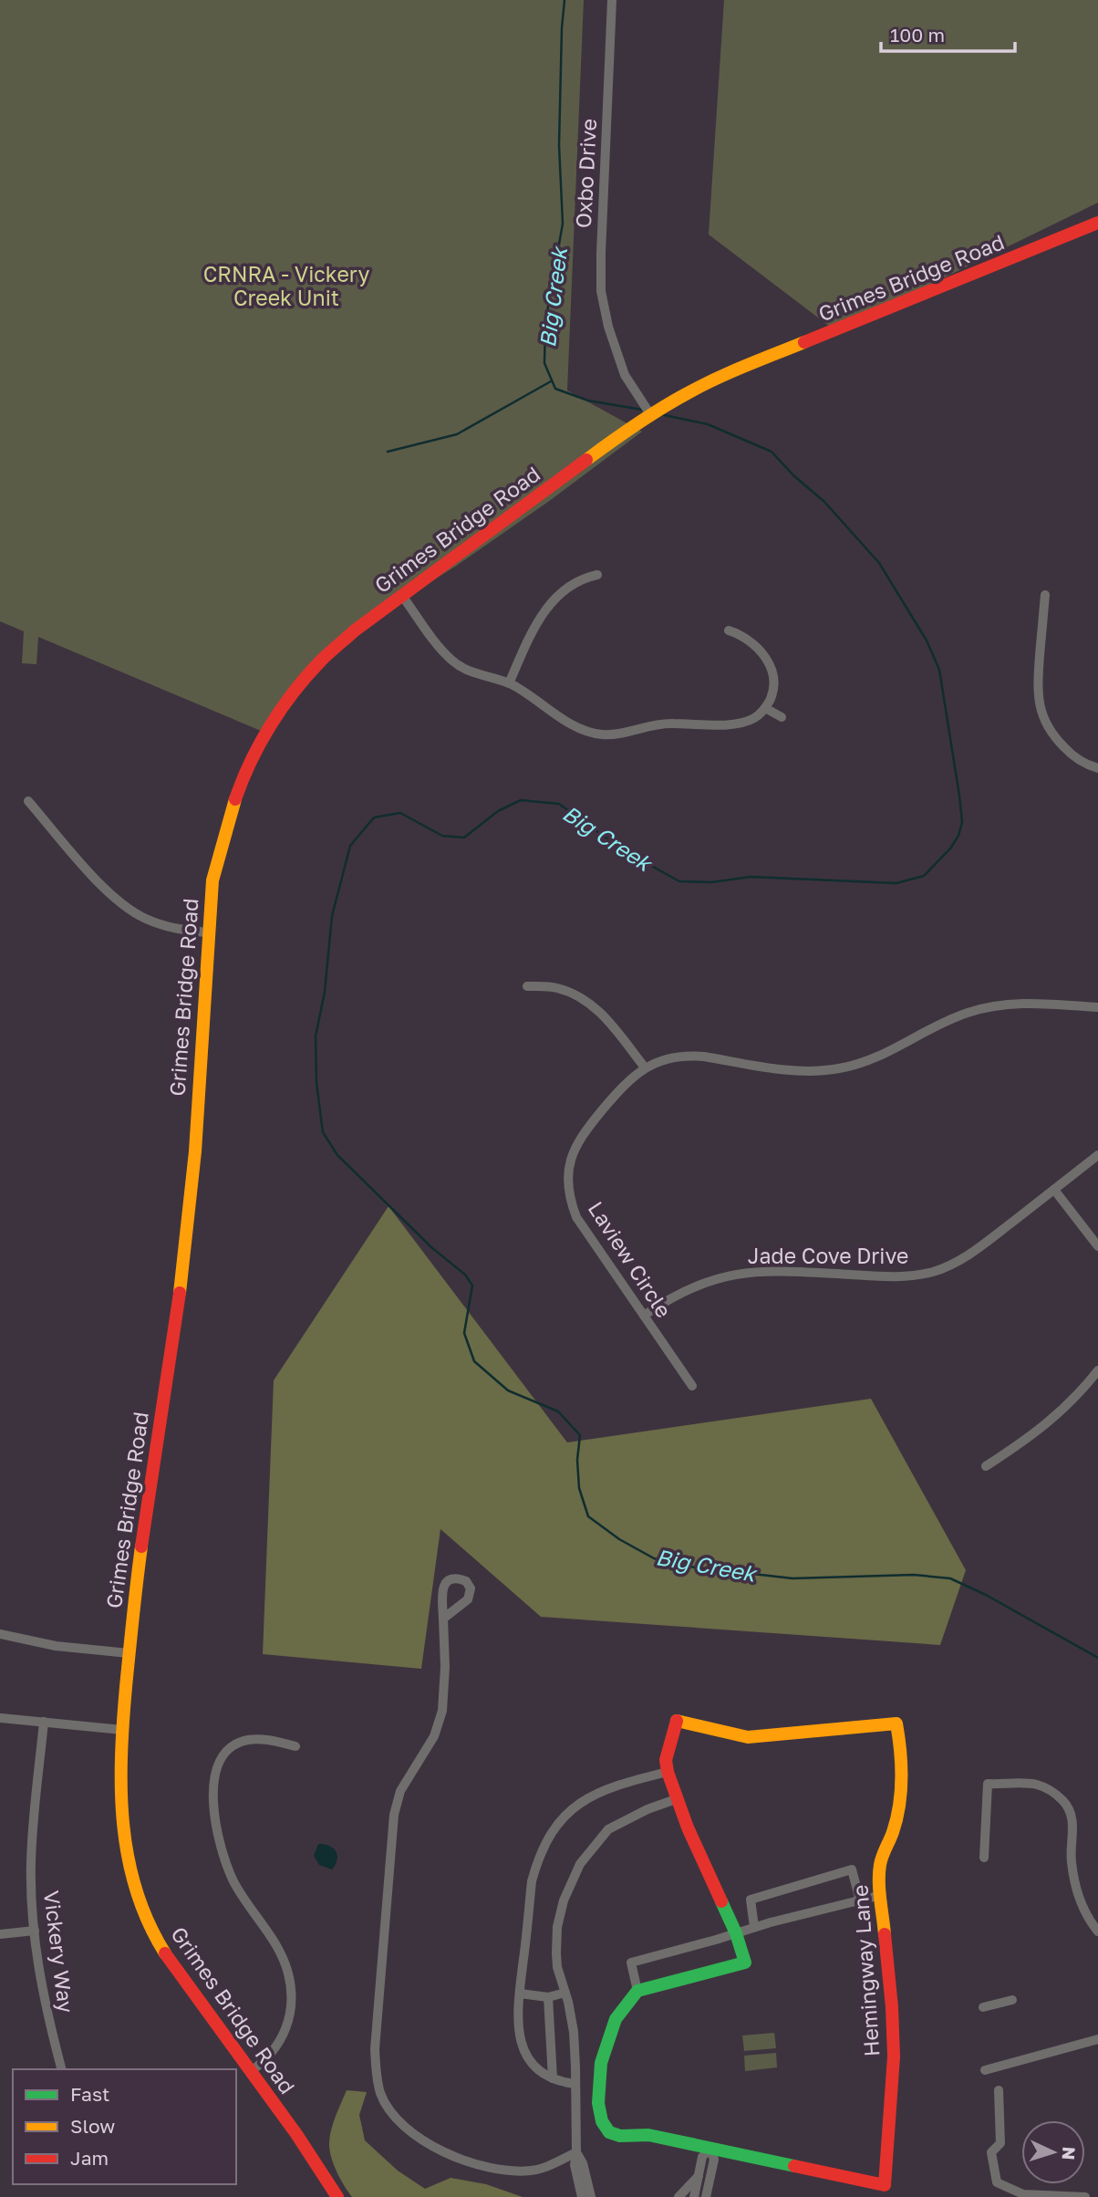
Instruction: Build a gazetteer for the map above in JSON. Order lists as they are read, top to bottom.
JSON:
{
  "streets": {
    "street": [
      "Oxbo Drive",
      "Grimes Bridge Road",
      "Jade Cove Drive",
      "Laview Circle",
      "Vickery Way",
      "Hemingway Lane"
    ]
  },
  "crossings": [
    ["Oxbo Drive", "Grimes Bridge Road"],
    ["Jade Cove Drive", "Laview Circle"]
  ],
  "water": ["Big Creek"],
  "parks": ["CRNRA - Vickery Creek Unit"],
  "legend": ["Fast", "Slow", "Jam"],
  "scale_bar": "100 m",
  "north": "right"
}
